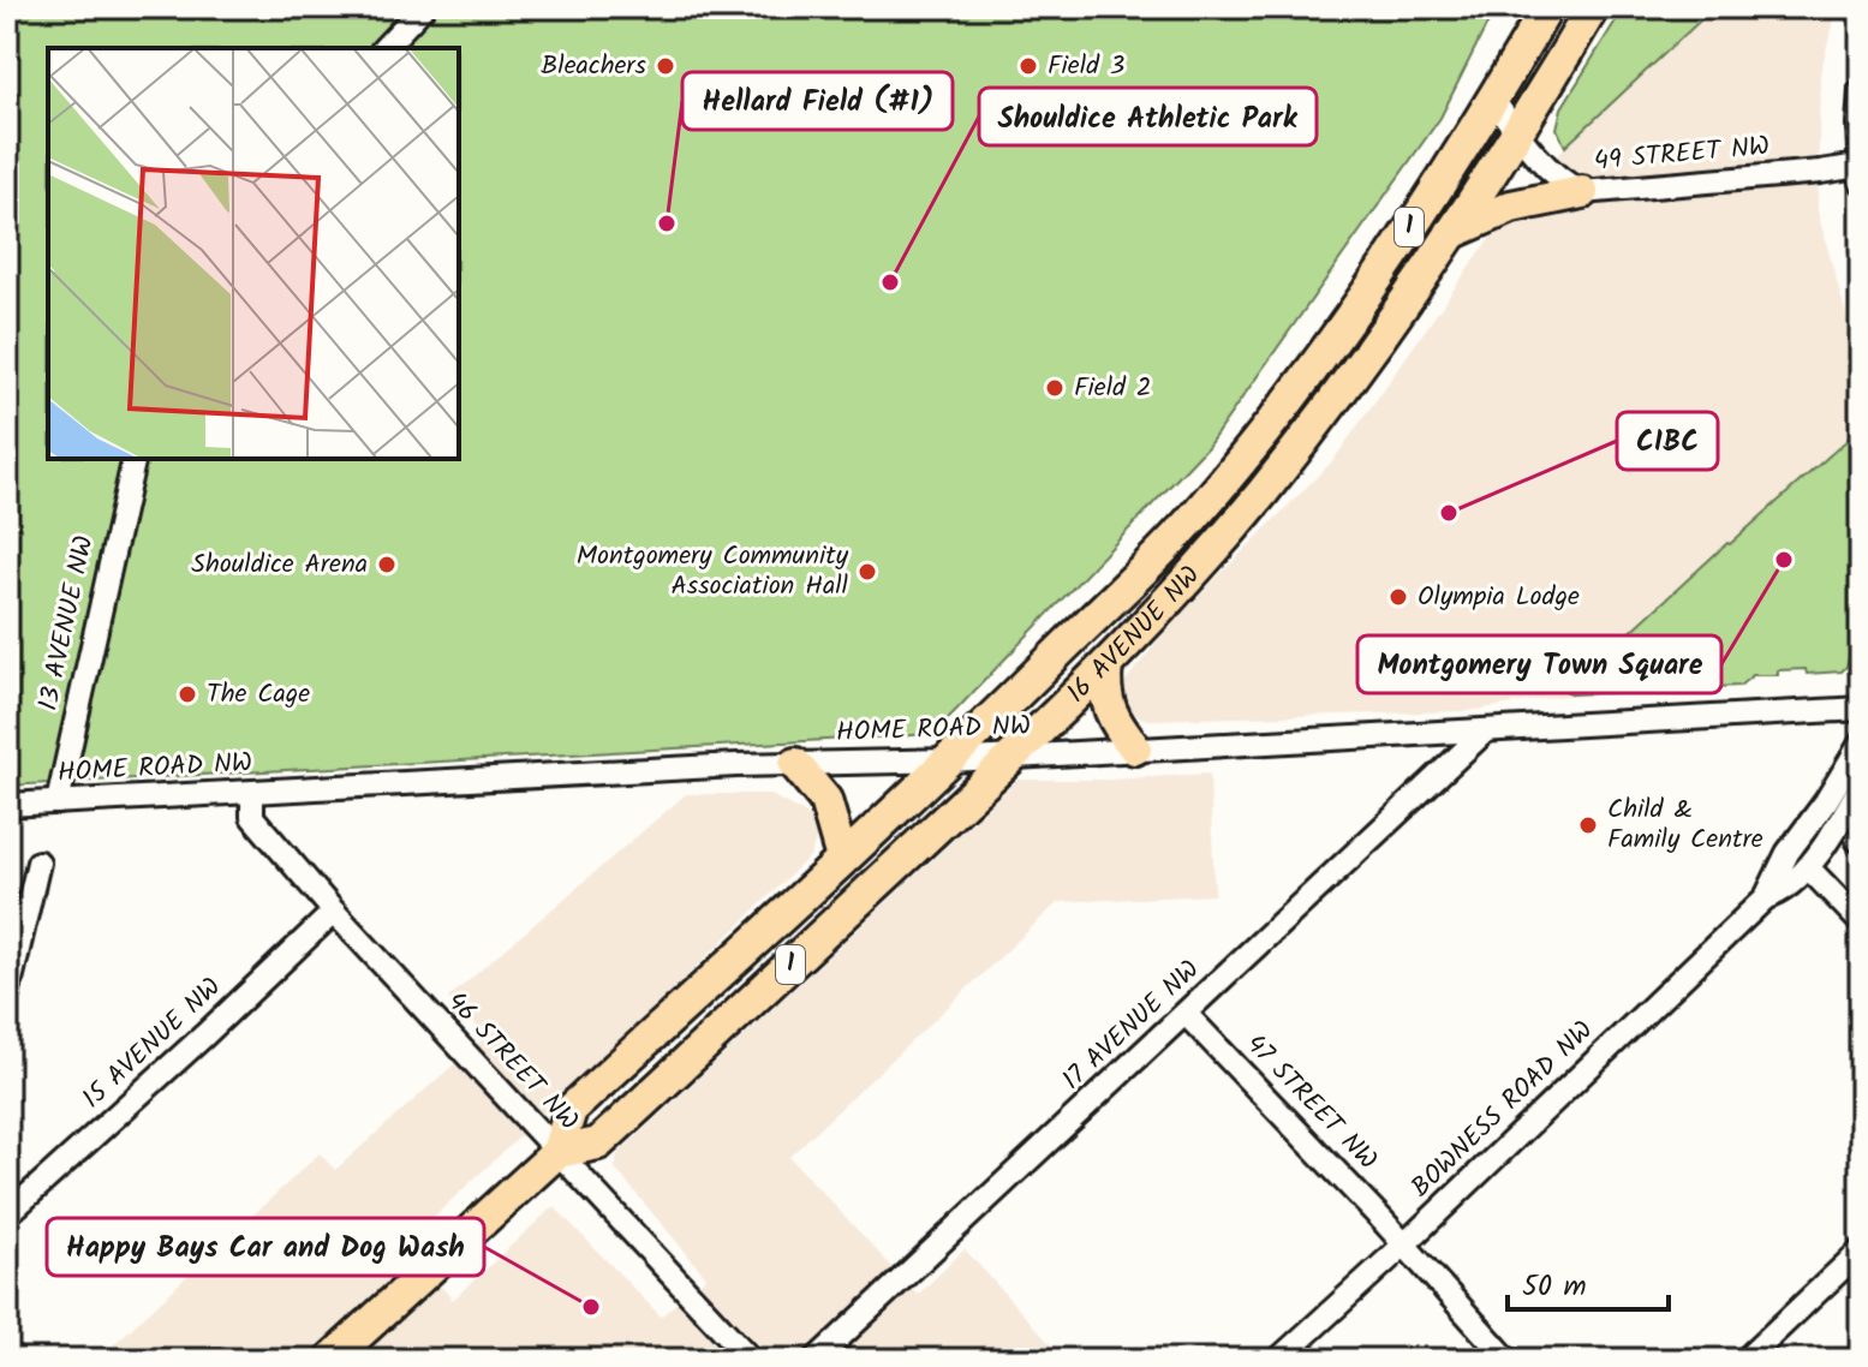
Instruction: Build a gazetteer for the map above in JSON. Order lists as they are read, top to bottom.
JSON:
{
  "streets": {
    "highway": ["1", "16 AVENUE NW"],
    "street": [
      "49 STREET NW",
      "13 AVENUE NW",
      "HOME ROAD NW",
      "17 AVENUE NW",
      "15 AVENUE NW",
      "46 STREET NW",
      "47 STREET NW",
      "BOWNESS ROAD NW"
    ]
  },
  "crossings": [
    ["49 STREET NW", "16 AVENUE NW"],
    ["13 AVENUE NW", "HOME ROAD NW"],
    ["16 AVENUE NW", "HOME ROAD NW"],
    ["16 AVENUE NW", "46 STREET NW"],
    ["HOME ROAD NW", "17 AVENUE NW"],
    ["HOME ROAD NW", "46 STREET NW"],
    ["17 AVENUE NW", "47 STREET NW"],
    ["15 AVENUE NW", "46 STREET NW"],
    ["47 STREET NW", "BOWNESS ROAD NW"]
  ],
  "places": [
    "Bleachers",
    "Field 3",
    "Hellard Field (#1)",
    "Shouldice Athletic Park",
    "Field 2",
    "CIBC",
    "Montgomery Town Square",
    "Shouldice Arena",
    "Montgomery Community Association Hall",
    "Olympia Lodge",
    "The Cage",
    "Child & Family Centre",
    "Happy Bays Car and Dog Wash"
  ],
  "scale_bar": "50 m"
}
